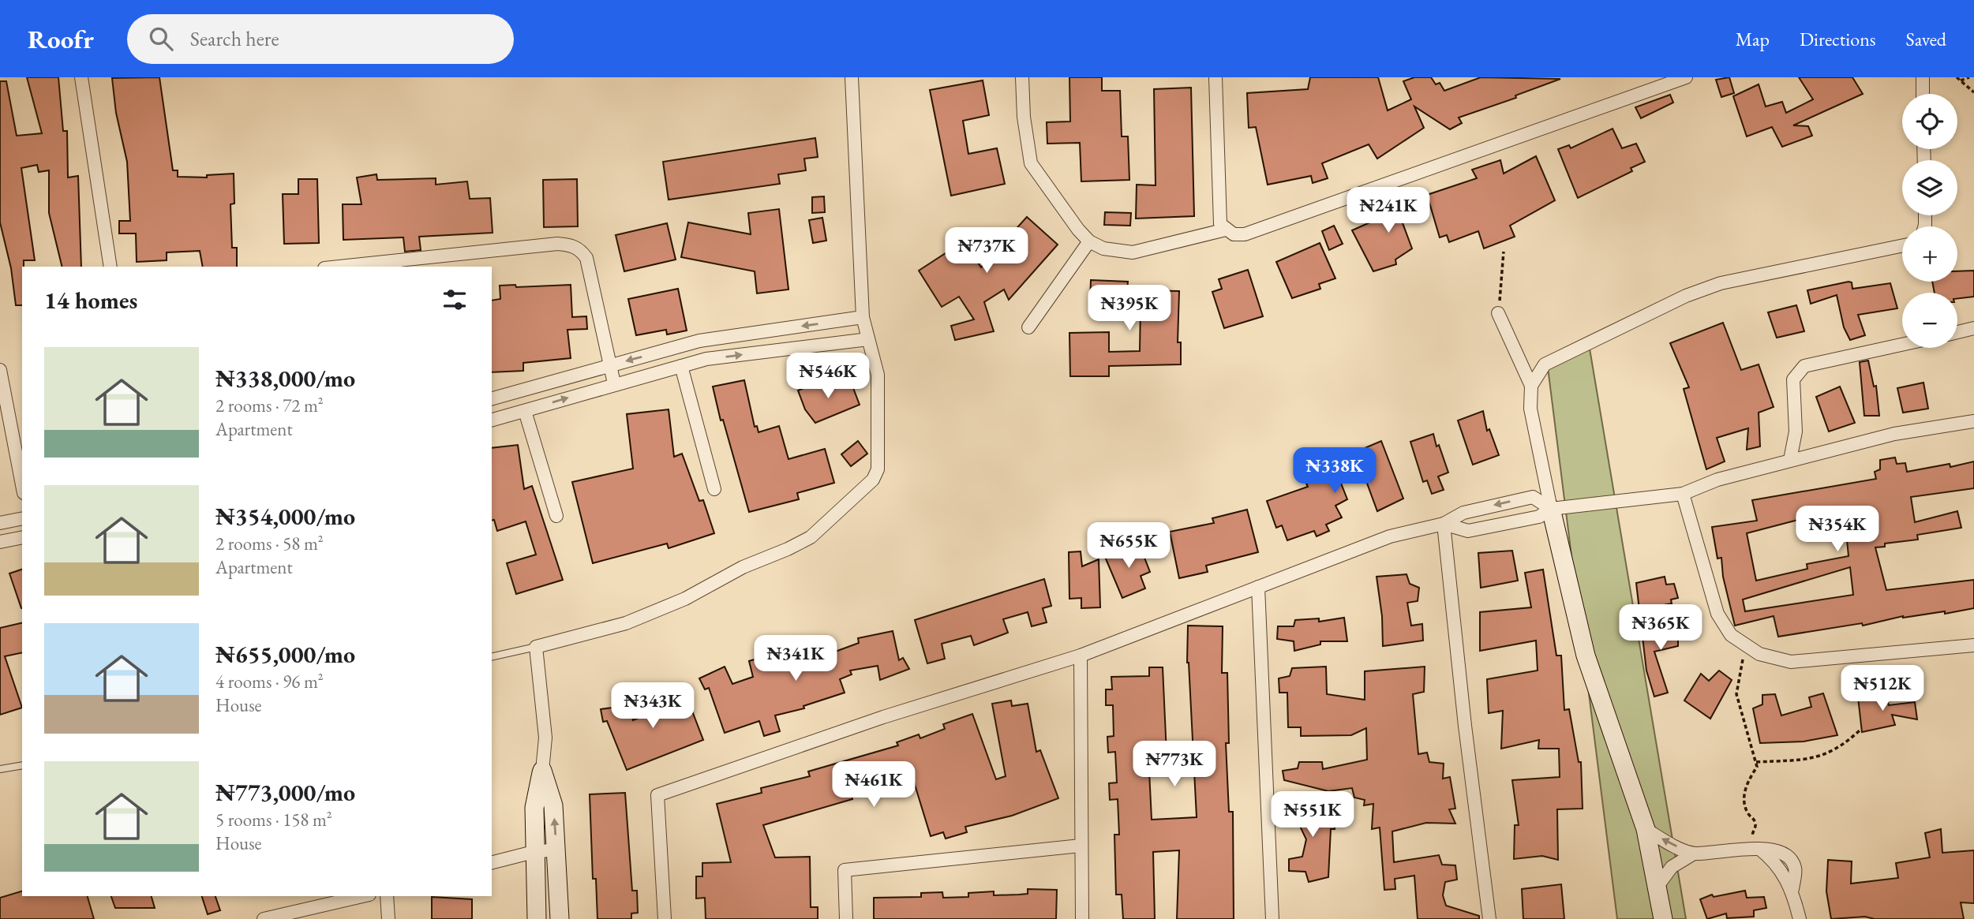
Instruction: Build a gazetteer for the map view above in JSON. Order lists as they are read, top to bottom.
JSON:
{
  "page": {
    "header": "Roofr",
    "search": "Search here",
    "nav": ["Map", "Directions", "Saved"],
    "map_buttons": ["+", "−"],
    "price": [
      "₦241K",
      "₦737K",
      "₦395K",
      "₦546K",
      "₦338K",
      "₦354K",
      "₦655K",
      "₦365K",
      "₦341K",
      "₦512K",
      "₦343K",
      "₦773K",
      "₦461K",
      "₦551K"
    ],
    "heading": "14 homes",
    "list": [
      {
        "name": "₦338,000/mo",
        "note": "2 rooms · 72 m² · Apartment"
      },
      {
        "name": "₦354,000/mo",
        "note": "2 rooms · 58 m² · Apartment"
      },
      {
        "name": "₦655,000/mo",
        "note": "4 rooms · 96 m² · House"
      },
      {
        "name": "₦773,000/mo",
        "note": "5 rooms · 158 m² · House"
      }
    ]
  }
}
